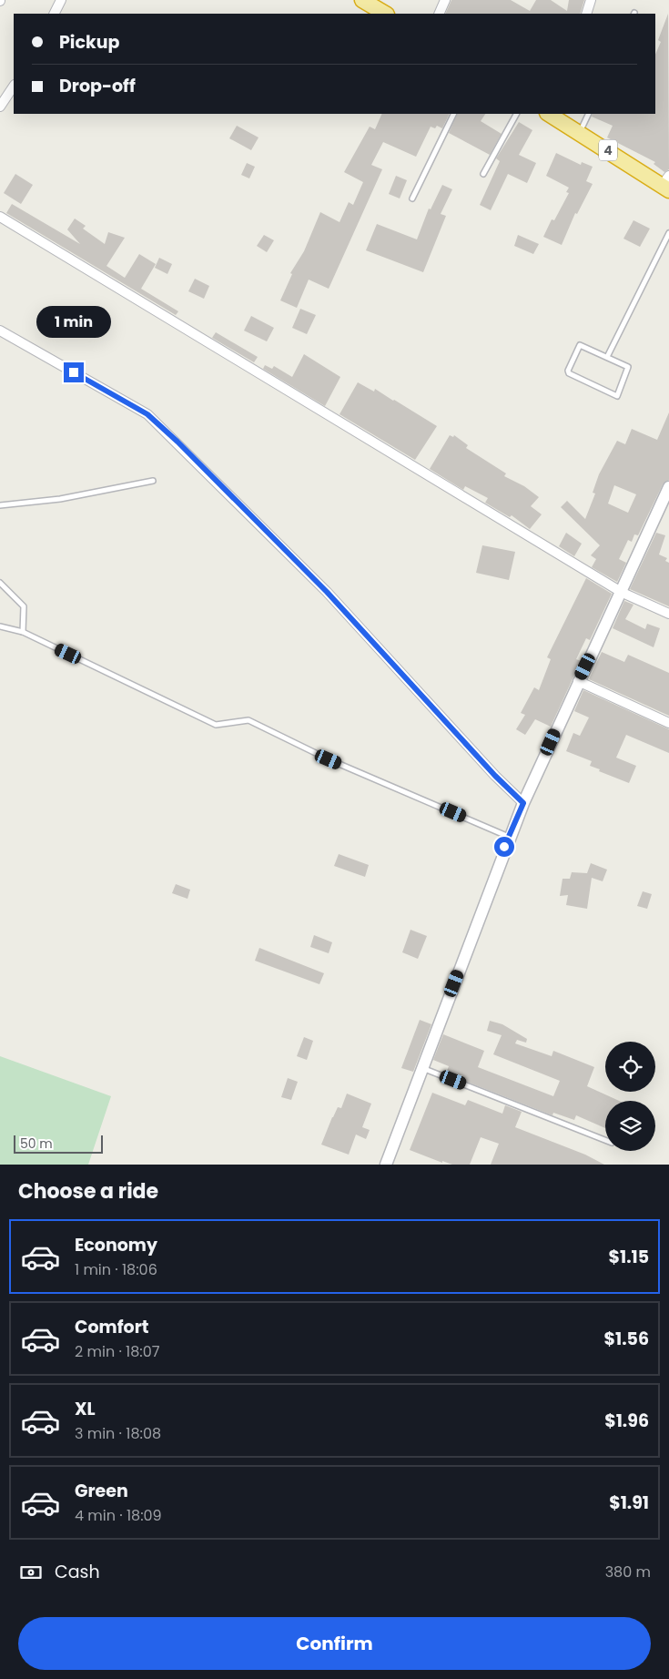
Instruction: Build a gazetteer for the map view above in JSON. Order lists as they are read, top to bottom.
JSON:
{
  "streets": {
    "highway": ["4"]
  },
  "scale_bar": "50 m",
  "page": {
    "banner": ["Pickup", "Drop-off"],
    "bubble": "1 min",
    "scale": "50 m",
    "heading": "Choose a ride",
    "list": [
      {
        "name": "Economy",
        "note": "1 min · 18:06",
        "value": "$1.15"
      },
      {
        "name": "Comfort",
        "note": "2 min · 18:07",
        "value": "$1.56"
      },
      {
        "name": "XL",
        "note": "3 min · 18:08",
        "value": "$1.96"
      },
      {
        "name": "Green",
        "note": "4 min · 18:09",
        "value": "$1.91"
      }
    ],
    "pay": ["Cash", "380 m"],
    "buttons": "Confirm"
  }
}
